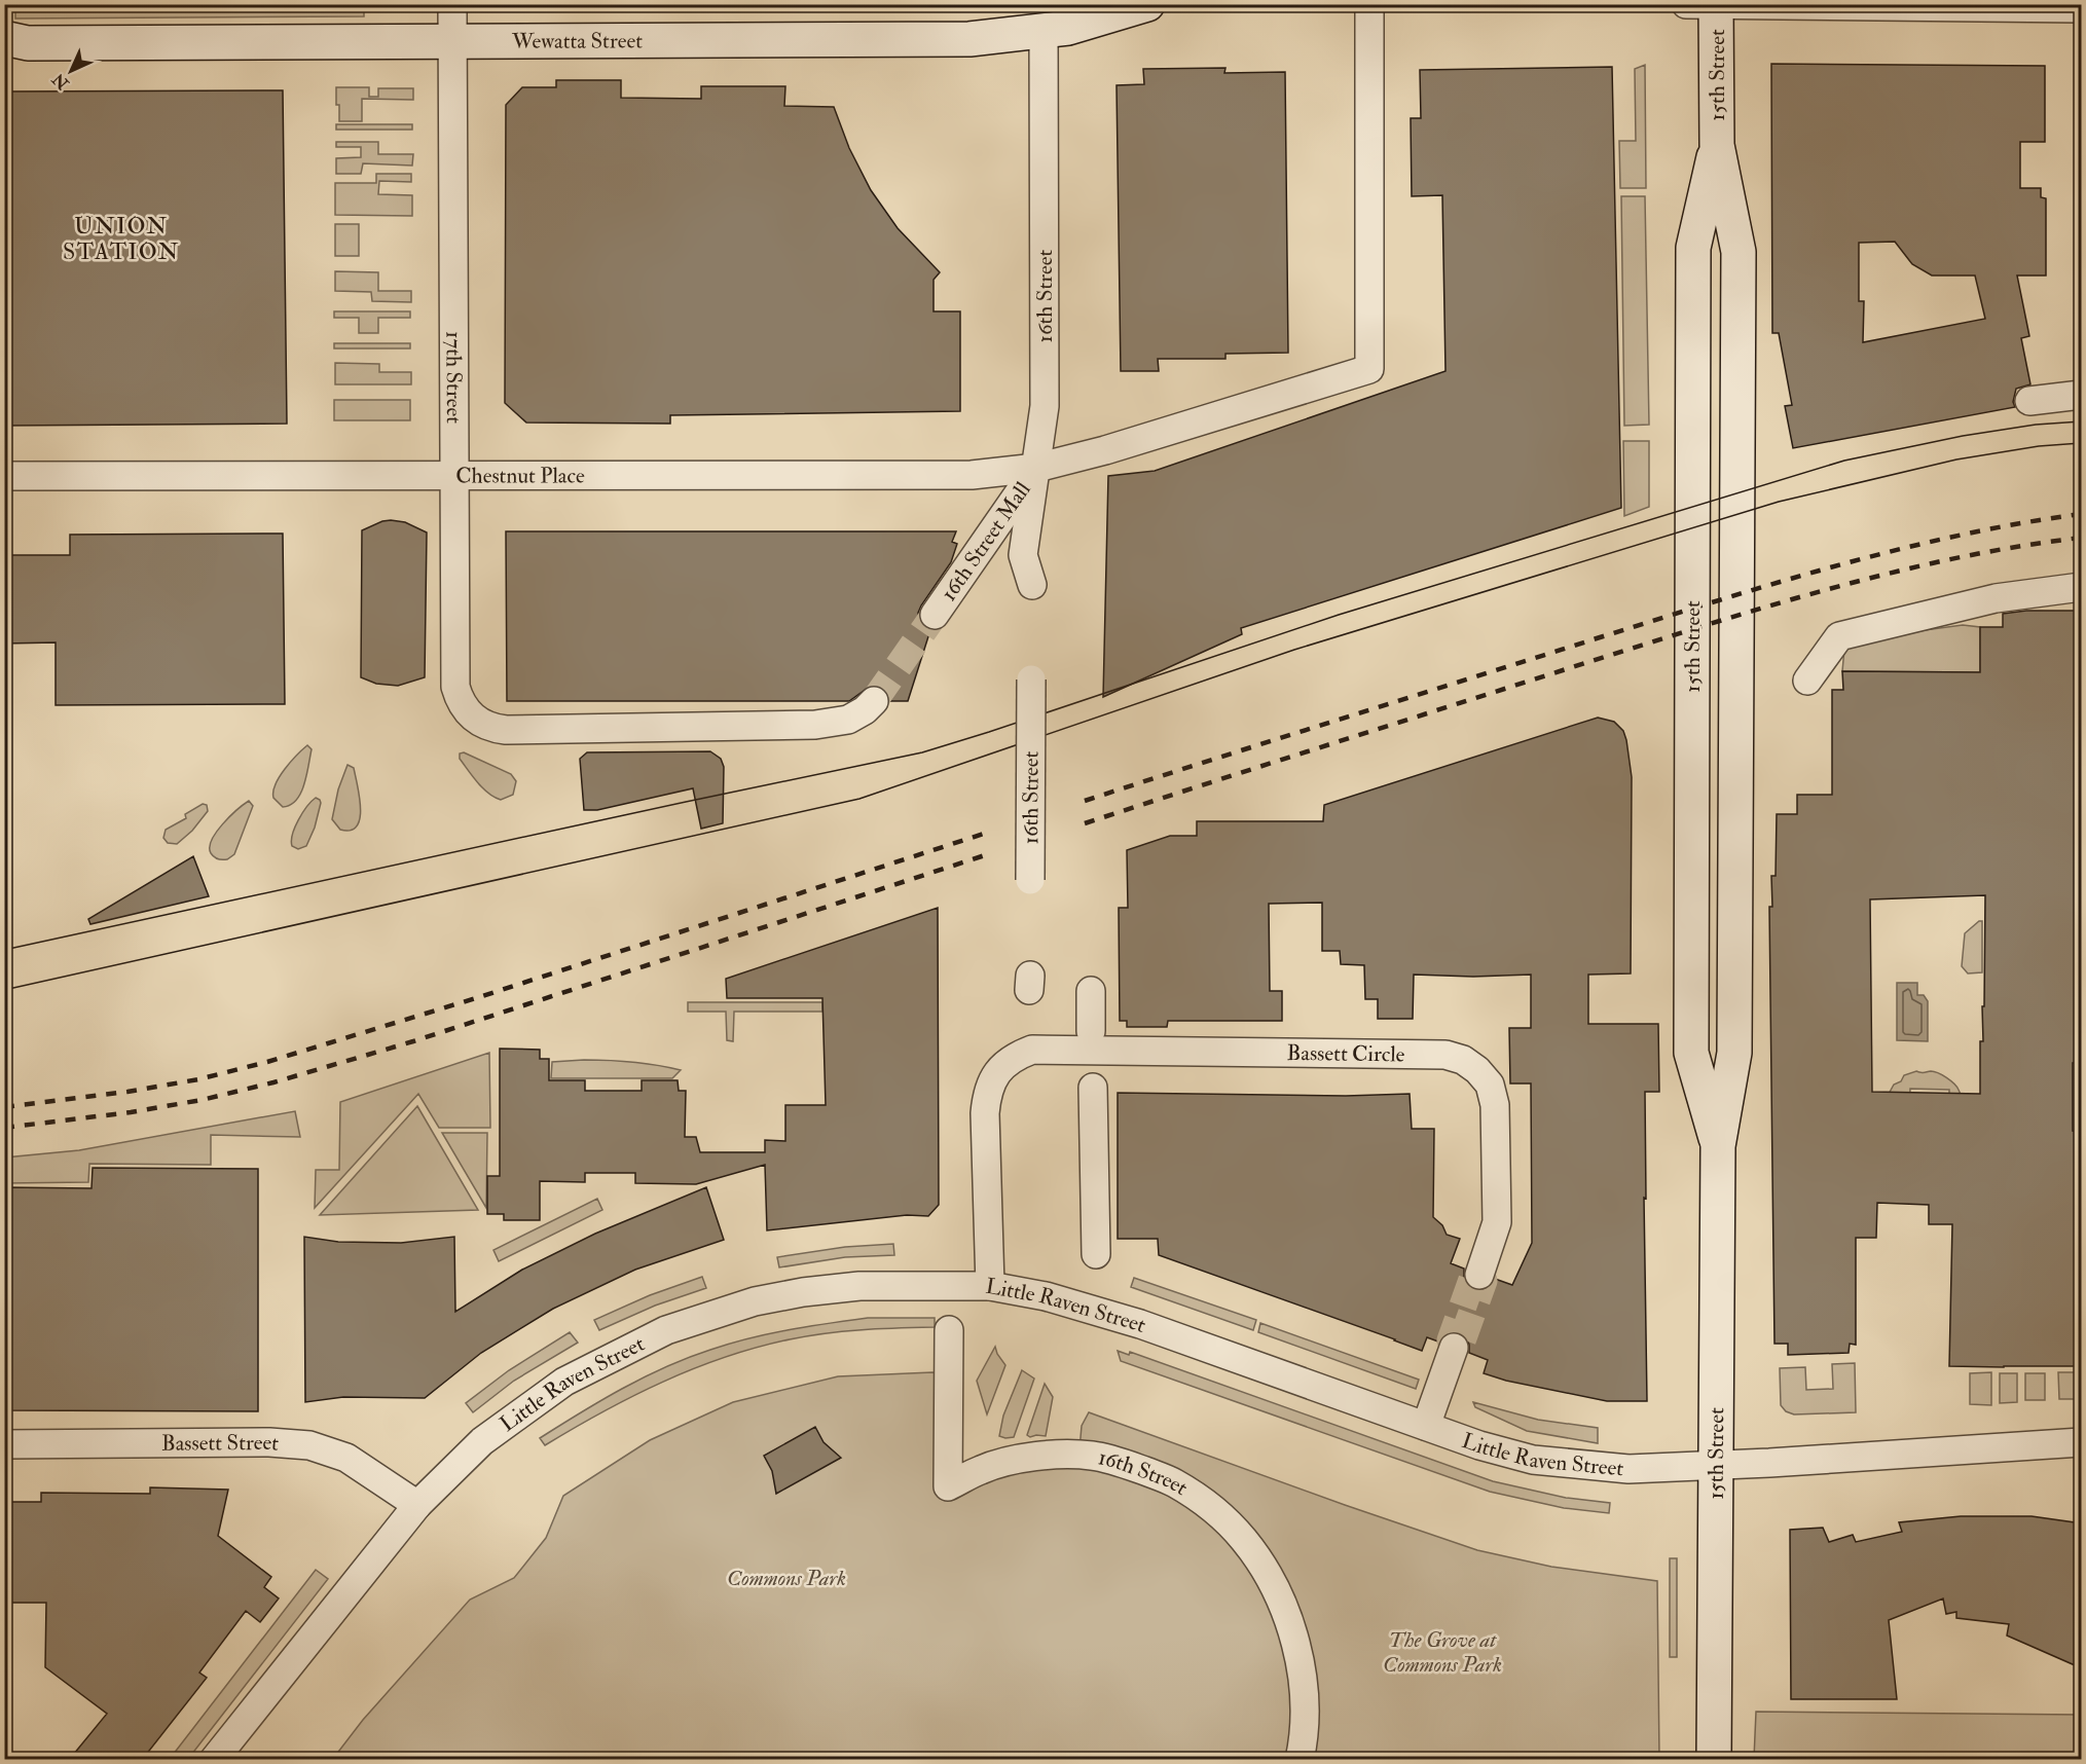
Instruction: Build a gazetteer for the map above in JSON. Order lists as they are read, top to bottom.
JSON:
{
  "streets": {
    "main road": ["Wewatta Street", "15th Street"],
    "street": [
      "16th Street",
      "17th Street",
      "Chestnut Place",
      "16th Street Mall",
      "Bassett Circle",
      "Little Raven Street",
      "Bassett Street"
    ]
  },
  "crossings": [
    ["Wewatta Street", "16th Street"],
    ["Wewatta Street", "17th Street"],
    ["15th Street", "Little Raven Street"],
    ["16th Street", "Chestnut Place"],
    ["16th Street", "16th Street Mall"],
    ["17th Street", "Chestnut Place"],
    ["Chestnut Place", "16th Street Mall"],
    ["Bassett Circle", "Little Raven Street"],
    ["Little Raven Street", "Bassett Street"]
  ],
  "districts": ["UNION STATION"],
  "parks": ["Commons Park", "The Grove at Commons Park"],
  "north": "bottom left"
}
